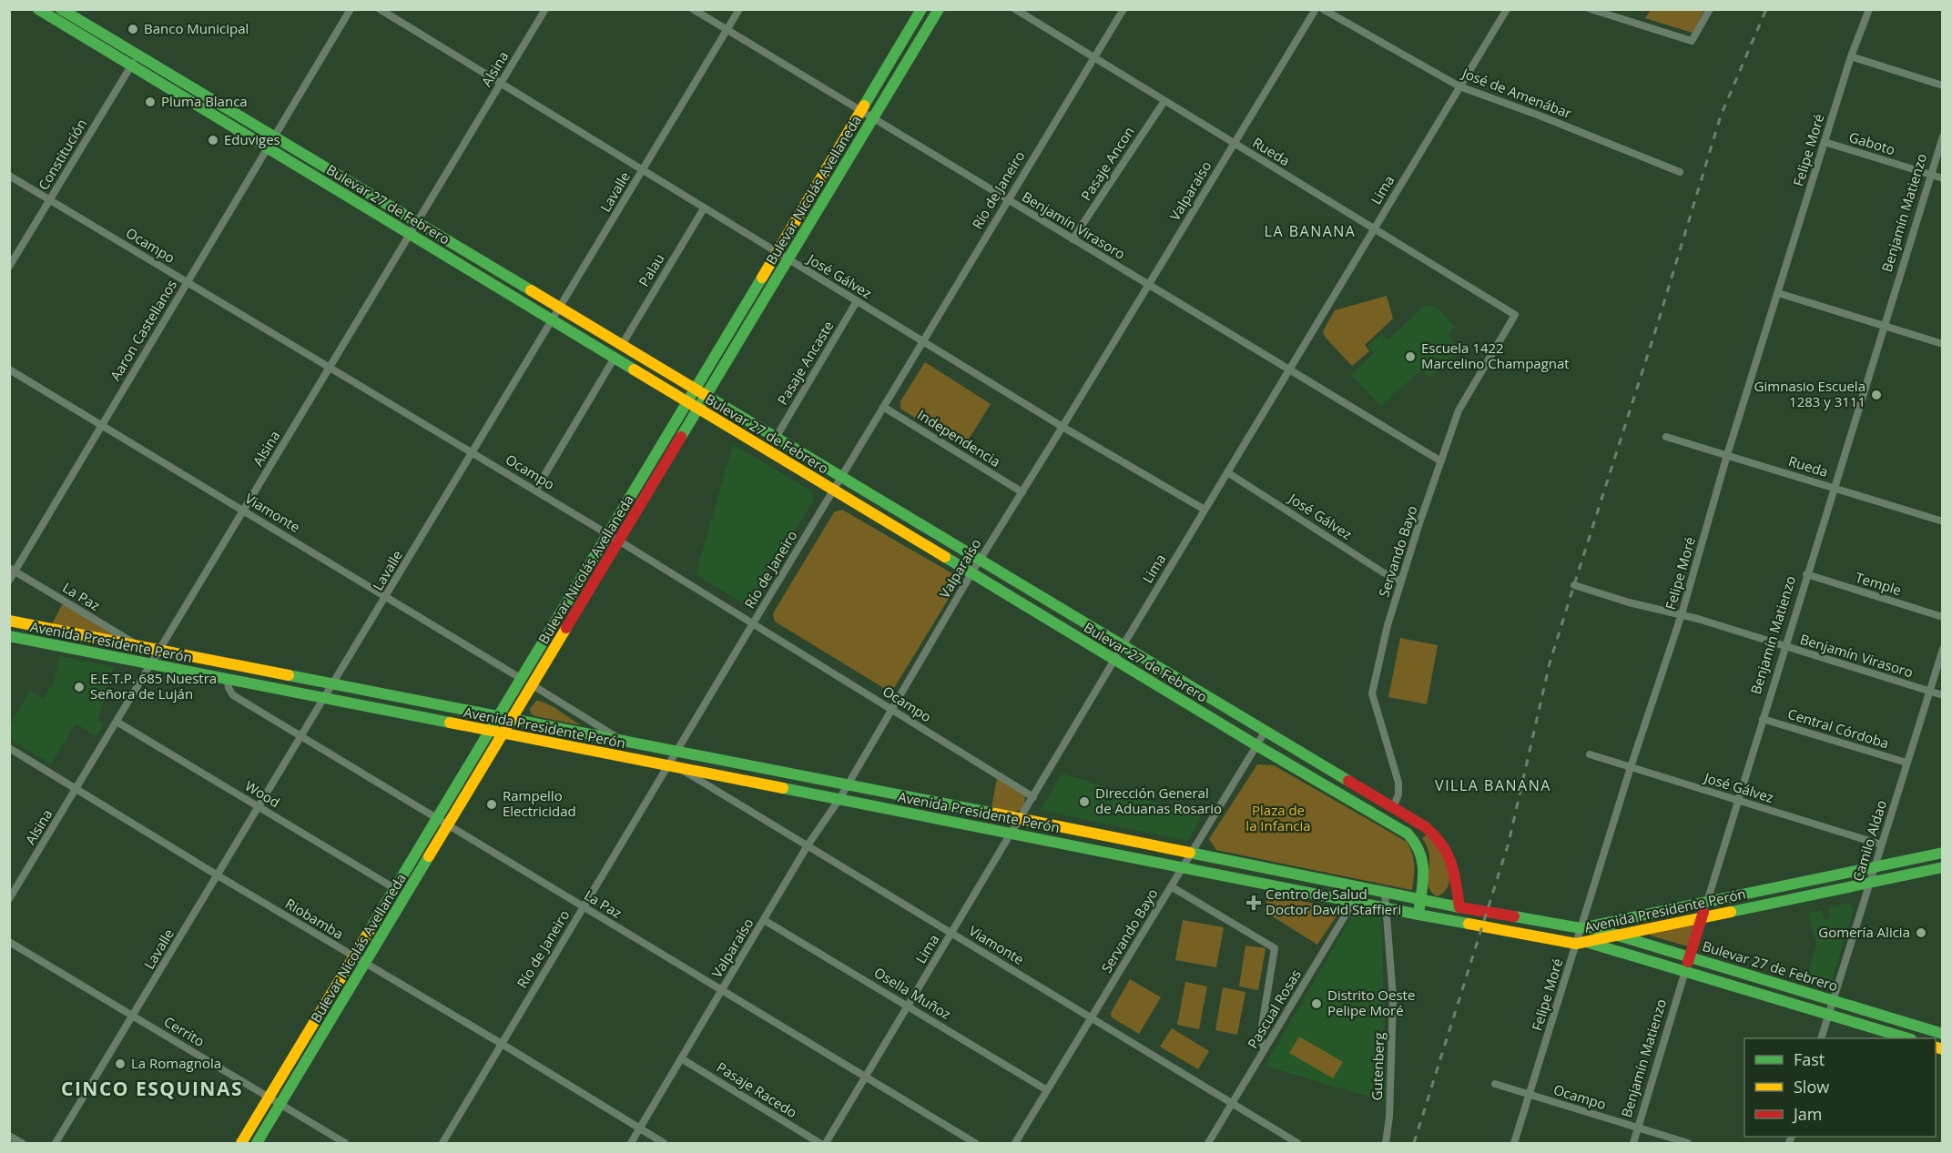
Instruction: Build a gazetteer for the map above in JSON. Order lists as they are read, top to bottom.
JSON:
{
  "streets": {
    "main road": [
      "Bulevar Nicolás Avellaneda",
      "Bulevar 27 de Febrero",
      "Benjamín Matienzo",
      "Avenida Presidente Perón"
    ],
    "street": [
      "Alsina",
      "José de Amenábar",
      "Gaboto",
      "Felipe Moré",
      "Rueda",
      "Constitución",
      "Pasaje Ancon",
      "Río de Janeiro",
      "Lima",
      "Valparaíso",
      "Lavalle",
      "Benjamín Virasoro",
      "Ocampo",
      "Palau",
      "José Gálvez",
      "Aaron Castellanos",
      "Pasaje Ancaste",
      "Independencia",
      "Viamonte",
      "Servando Bayo",
      "Temple",
      "La Paz",
      "Central Córdoba",
      "Wood",
      "Camilo Aldao",
      "Riobamba",
      "Osella Muñoz",
      "Pascual Rosas",
      "Cerrito",
      "Gutenberg",
      "Pasaje Racedo"
    ]
  },
  "crossings": [
    ["Alsina", "Bulevar 27 de Febrero"],
    ["Alsina", "Ocampo"],
    ["Alsina", "José Gálvez"],
    ["Alsina", "Viamonte"],
    ["Alsina", "Avenida Presidente Perón"],
    ["Alsina", "Wood"],
    ["Alsina", "Riobamba"],
    ["José de Amenábar", "Lima"],
    ["Gaboto", "Felipe Moré"],
    ["Gaboto", "Benjamín Matienzo"],
    ["Felipe Moré", "Rueda"],
    ["Felipe Moré", "Bulevar 27 de Febrero"],
    ["Felipe Moré", "Benjamín Virasoro"],
    ["Felipe Moré", "Ocampo"],
    ["Felipe Moré", "José Gálvez"],
    ["Felipe Moré", "Avenida Presidente Perón"],
    ["Rueda", "Pasaje Ancon"],
    ["Rueda", "Río de Janeiro"],
    ["Rueda", "Lima"],
    ["Rueda", "Valparaíso"],
    ["Rueda", "Benjamín Matienzo"],
    ["Rueda", "Servando Bayo"],
    ["Constitución", "Bulevar 27 de Febrero"],
    ["Constitución", "Ocampo"],
    ["Pasaje Ancon", "Benjamín Virasoro"],
    ["Bulevar Nicolás Avellaneda", "Bulevar 27 de Febrero"],
    ["Bulevar Nicolás Avellaneda", "Benjamín Virasoro"],
    ["Bulevar Nicolás Avellaneda", "Ocampo"],
    ["Bulevar Nicolás Avellaneda", "José Gálvez"],
    ["Bulevar Nicolás Avellaneda", "Viamonte"],
    ["Bulevar Nicolás Avellaneda", "La Paz"],
    ["Bulevar Nicolás Avellaneda", "Avenida Presidente Perón"],
    ["Bulevar Nicolás Avellaneda", "Wood"],
    ["Bulevar Nicolás Avellaneda", "Riobamba"],
    ["Bulevar Nicolás Avellaneda", "Cerrito"],
    ["Río de Janeiro", "Bulevar 27 de Febrero"],
    ["Río de Janeiro", "Benjamín Virasoro"],
    ["Río de Janeiro", "Ocampo"],
    ["Río de Janeiro", "José Gálvez"],
    ["Río de Janeiro", "Independencia"],
    ["Río de Janeiro", "La Paz"],
    ["Río de Janeiro", "Avenida Presidente Perón"],
    ["Río de Janeiro", "Riobamba"],
    ["Lima", "Bulevar 27 de Febrero"],
    ["Lima", "Benjamín Virasoro"],
    ["Lima", "Ocampo"],
    ["Lima", "José Gálvez"],
    ["Lima", "Viamonte"],
    ["Lima", "La Paz"],
    ["Lima", "Avenida Presidente Perón"],
    ["Lima", "Osella Muñoz"],
    ["Valparaíso", "Bulevar 27 de Febrero"],
    ["Valparaíso", "Benjamín Virasoro"],
    ["Valparaíso", "Ocampo"],
    ["Valparaíso", "José Gálvez"],
    ["Valparaíso", "Independencia"],
    ["Valparaíso", "Viamonte"],
    ["Valparaíso", "La Paz"],
    ["Valparaíso", "Avenida Presidente Perón"],
    ["Valparaíso", "Riobamba"],
    ["Valparaíso", "Osella Muñoz"],
    ["Valparaíso", "Pasaje Racedo"],
    ["Lavalle", "Bulevar 27 de Febrero"],
    ["Lavalle", "Benjamín Virasoro"],
    ["Lavalle", "Ocampo"],
    ["Lavalle", "José Gálvez"],
    ["Lavalle", "Viamonte"],
    ["Lavalle", "La Paz"],
    ["Lavalle", "Avenida Presidente Perón"],
    ["Lavalle", "Wood"],
    ["Lavalle", "Riobamba"],
    ["Lavalle", "Cerrito"],
    ["Bulevar 27 de Febrero", "Benjamín Matienzo"],
    ["Bulevar 27 de Febrero", "Palau"],
    ["Bulevar 27 de Febrero", "Aaron Castellanos"],
    ["Bulevar 27 de Febrero", "Pasaje Ancaste"],
    ["Bulevar 27 de Febrero", "Servando Bayo"],
    ["Bulevar 27 de Febrero", "Avenida Presidente Perón"],
    ["Bulevar 27 de Febrero", "Camilo Aldao"],
    ["Benjamín Matienzo", "Benjamín Virasoro"],
    ["Benjamín Matienzo", "Ocampo"],
    ["Benjamín Matienzo", "José Gálvez"],
    ["Benjamín Matienzo", "Temple"],
    ["Benjamín Matienzo", "Avenida Presidente Perón"],
    ["Benjamín Matienzo", "Central Córdoba"],
    ["Benjamín Virasoro", "Servando Bayo"],
    ["Benjamín Virasoro", "Camilo Aldao"],
    ["Ocampo", "Aaron Castellanos"],
    ["Palau", "José Gálvez"],
    ["José Gálvez", "Pasaje Ancaste"],
    ["José Gálvez", "Servando Bayo"],
    ["José Gálvez", "Camilo Aldao"],
    ["Aaron Castellanos", "Viamonte"],
    ["Aaron Castellanos", "La Paz"],
    ["Viamonte", "Servando Bayo"],
    ["Viamonte", "Avenida Presidente Perón"],
    ["Viamonte", "Pascual Rosas"],
    ["Servando Bayo", "Avenida Presidente Perón"],
    ["Servando Bayo", "Osella Muñoz"],
    ["La Paz", "Avenida Presidente Perón"],
    ["Avenida Presidente Perón", "Camilo Aldao"],
    ["Avenida Presidente Perón", "Pascual Rosas"],
    ["Avenida Presidente Perón", "Gutenberg"],
    ["Central Córdoba", "Camilo Aldao"]
  ],
  "districts": ["LA BANANA", "VILLA BANANA", "CINCO ESQUINAS"],
  "parks": ["Plaza de la Infancia"],
  "places": {
    "other": [
      "Banco Municipal",
      "Pluma Blanca",
      "Eduviges",
      "Escuela 1422 Marcelino Champagnat",
      "Gimnasio Escuela 1283 y 3111",
      "E.E.T.P. 685 Nuestra Señora de Luján",
      "Dirección General de Aduanas Rosario",
      "Rampello Electricidad",
      "Gomería Alicia",
      "Distrito Oeste Pelipe Moré",
      "La Romagnola"
    ],
    "health": ["Centro de Salud Doctor David Staffieri"]
  },
  "legend": ["Fast", "Slow", "Jam"]
}
